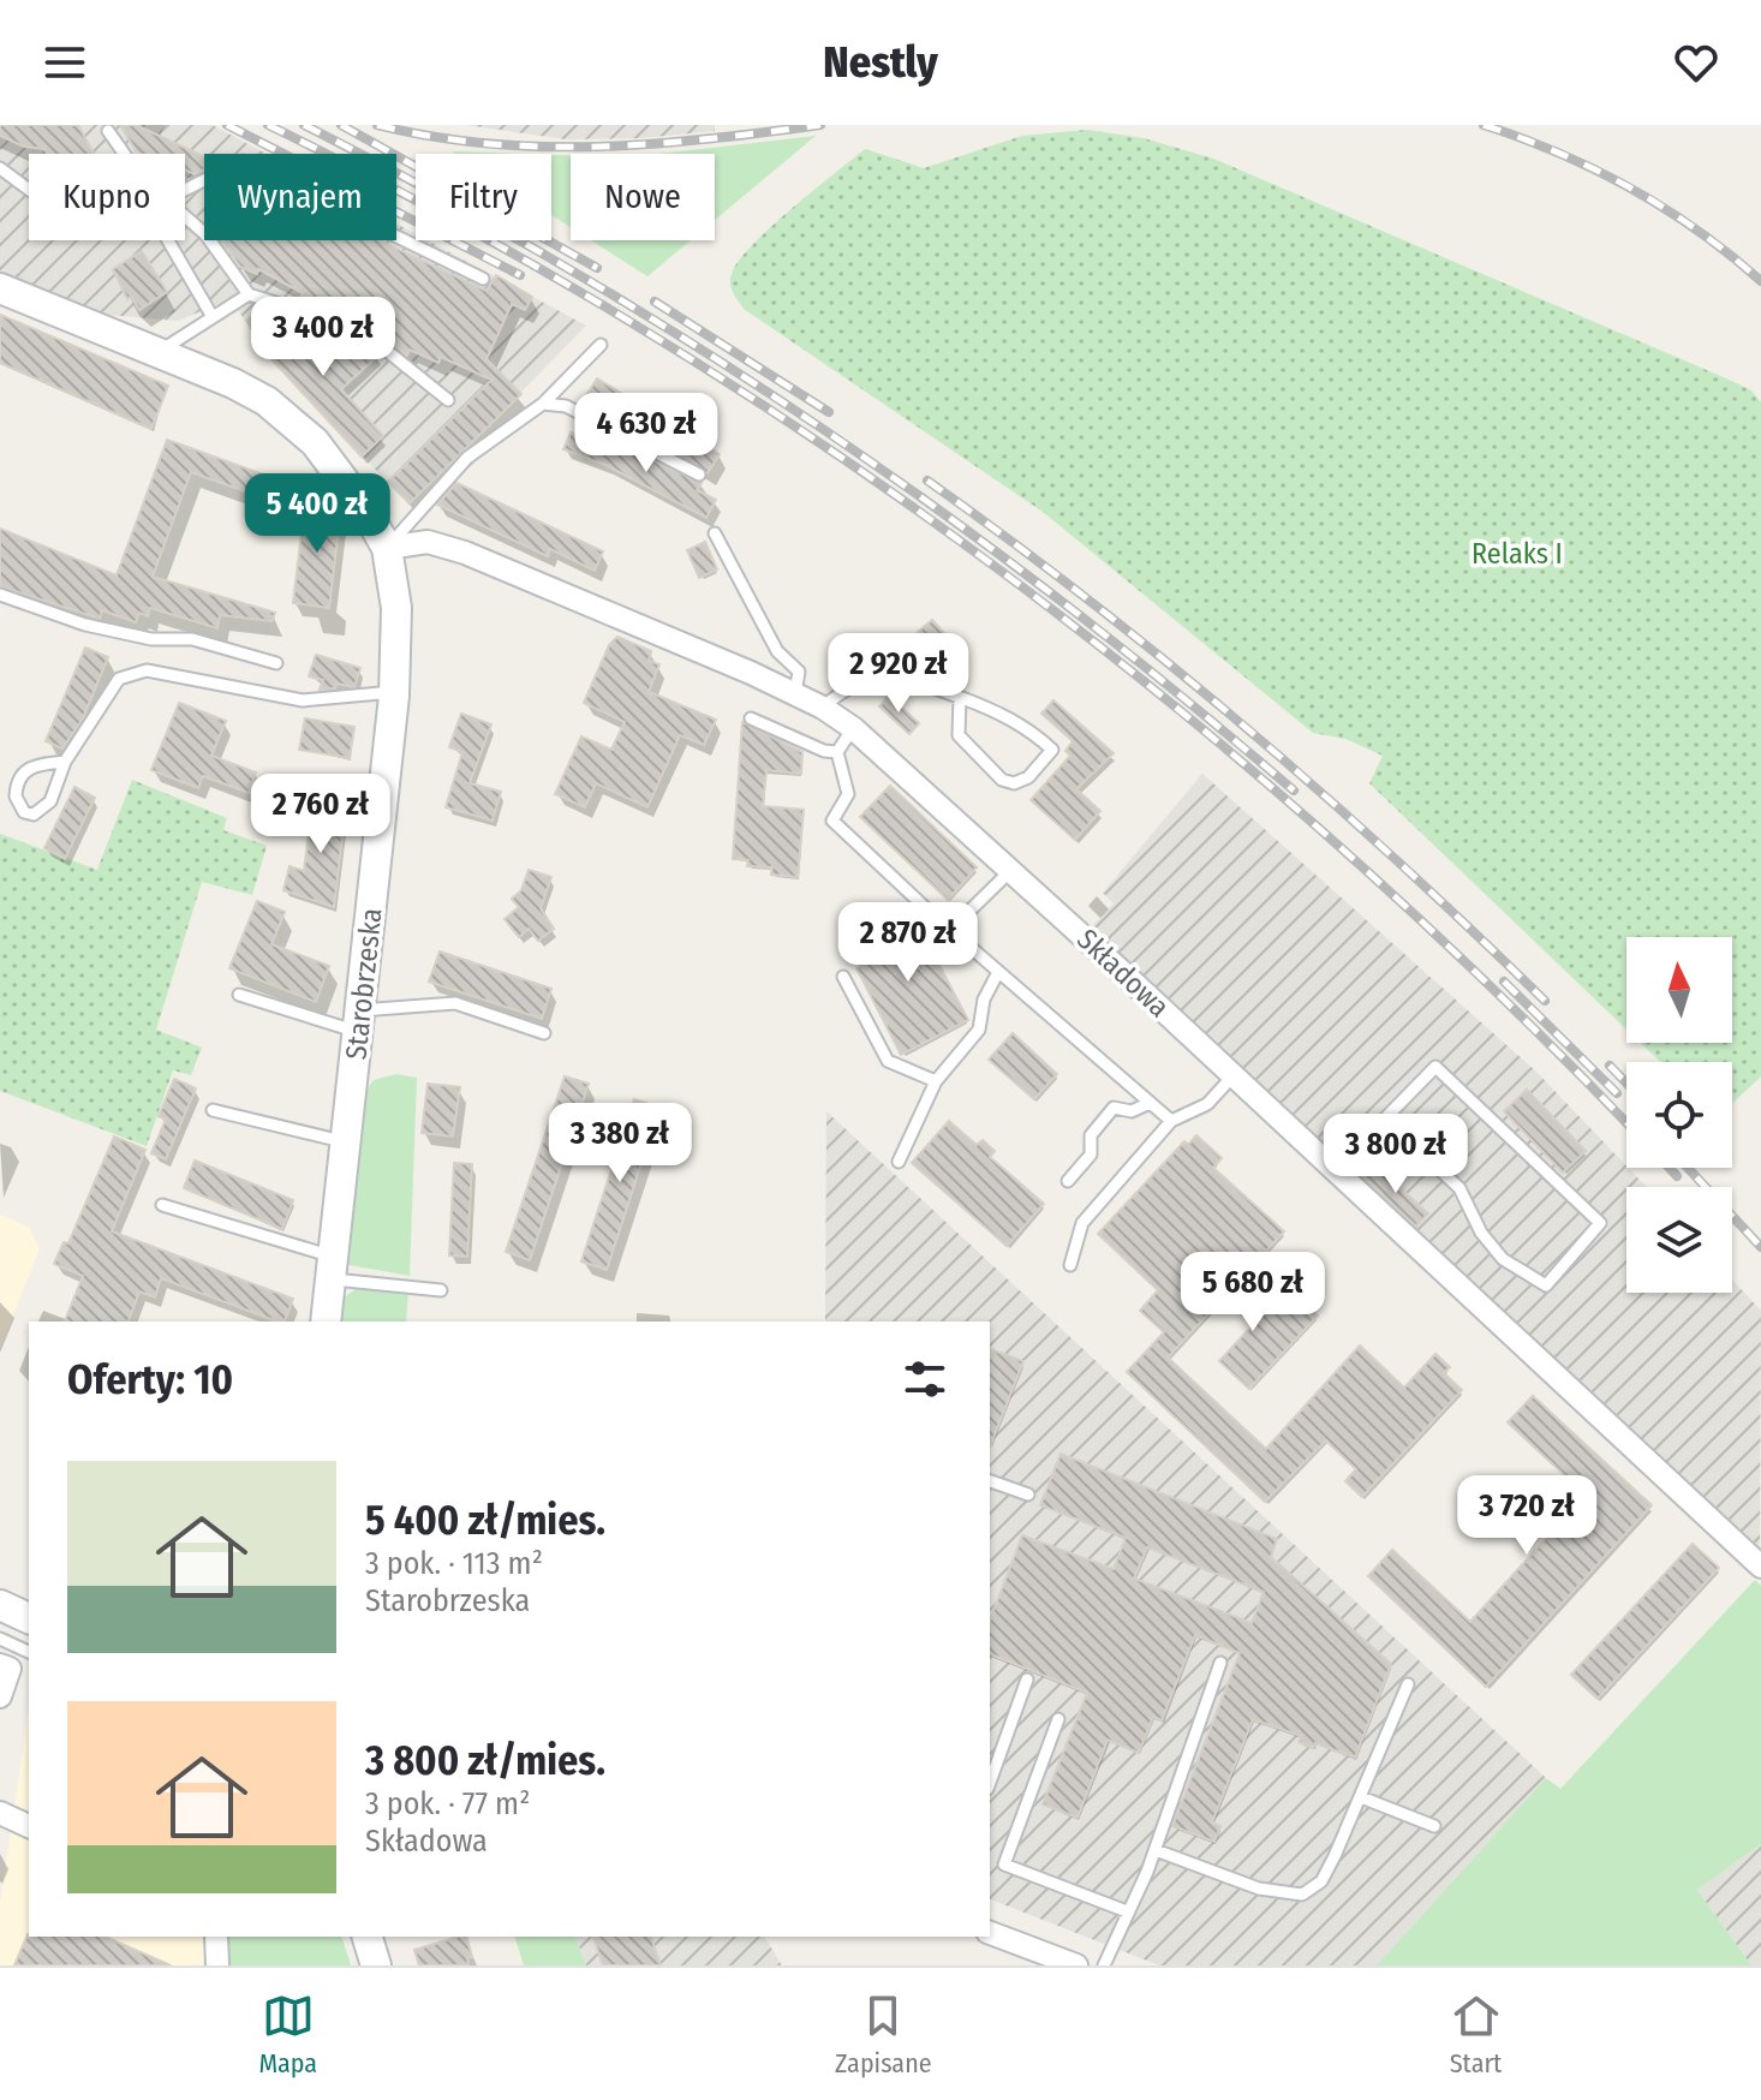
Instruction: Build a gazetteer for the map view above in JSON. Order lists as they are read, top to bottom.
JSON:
{
  "streets": {
    "street": ["Składowa", "Starobrzeska"]
  },
  "crossings": [
    ["Składowa", "Starobrzeska"]
  ],
  "parks": ["Relaks I"],
  "north": "top",
  "page": {
    "header": "Nestly",
    "chip": [
      "Kupno",
      "Wynajem",
      "Filtry",
      "Nowe"
    ],
    "price": [
      "3 400 zł",
      "4 630 zł",
      "5 400 zł",
      "2 920 zł",
      "2 760 zł",
      "2 870 zł",
      "3 380 zł",
      "3 800 zł",
      "5 680 zł",
      "3 720 zł"
    ],
    "heading": "Oferty: 10",
    "list": [
      {
        "name": "5 400 zł/mies.",
        "note": "3 pok. · 113 m² · Starobrzeska"
      },
      {
        "name": "3 800 zł/mies.",
        "note": "3 pok. · 77 m² · Składowa"
      }
    ],
    "tabs": ["Mapa", "Zapisane", "Start"]
  }
}
